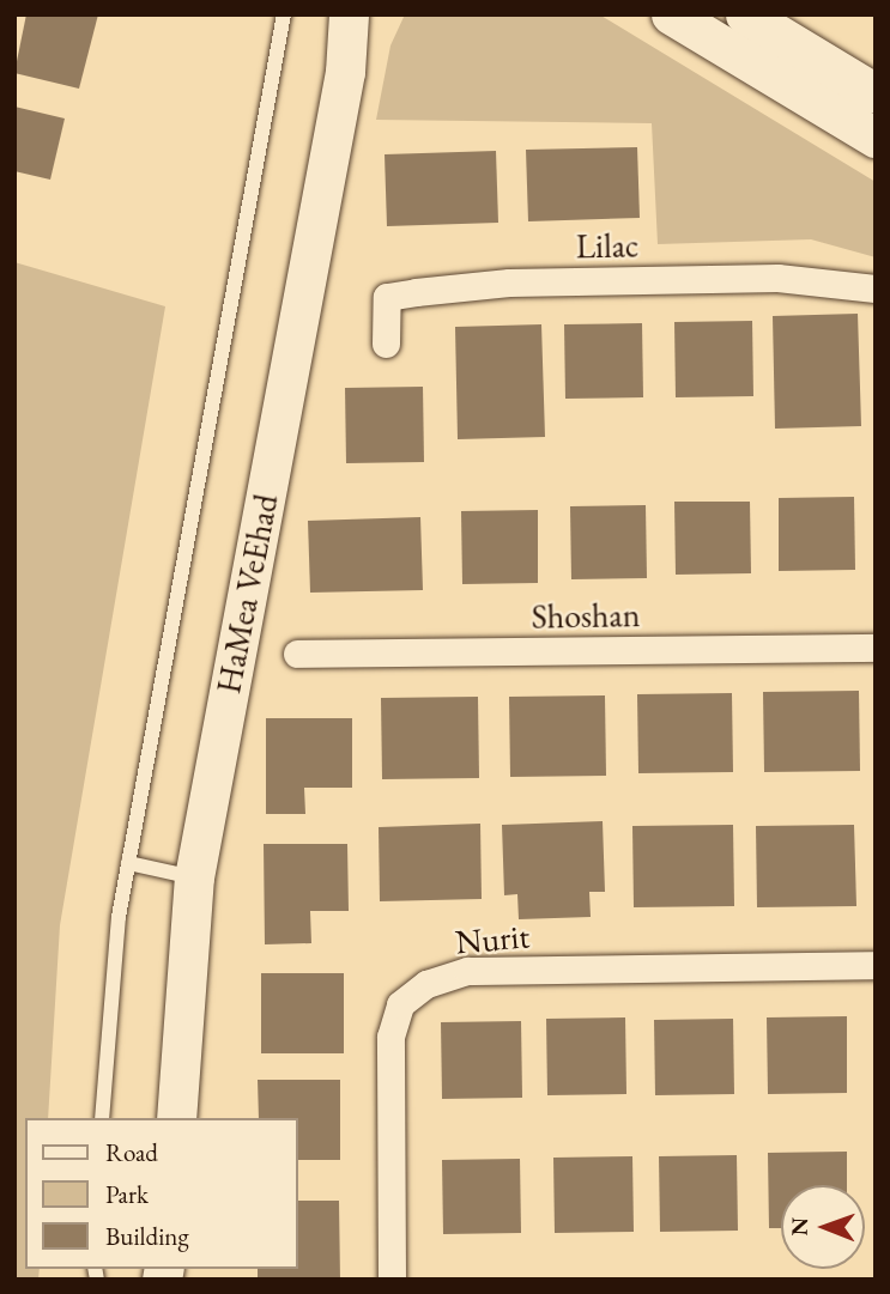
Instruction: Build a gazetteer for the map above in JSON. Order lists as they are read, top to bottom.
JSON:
{
  "streets": {
    "street": [
      "Lilac",
      "HaMea VeEhad",
      "Shoshan",
      "Nurit"
    ]
  },
  "legend": ["Road", "Park", "Building"],
  "north": "left"
}
